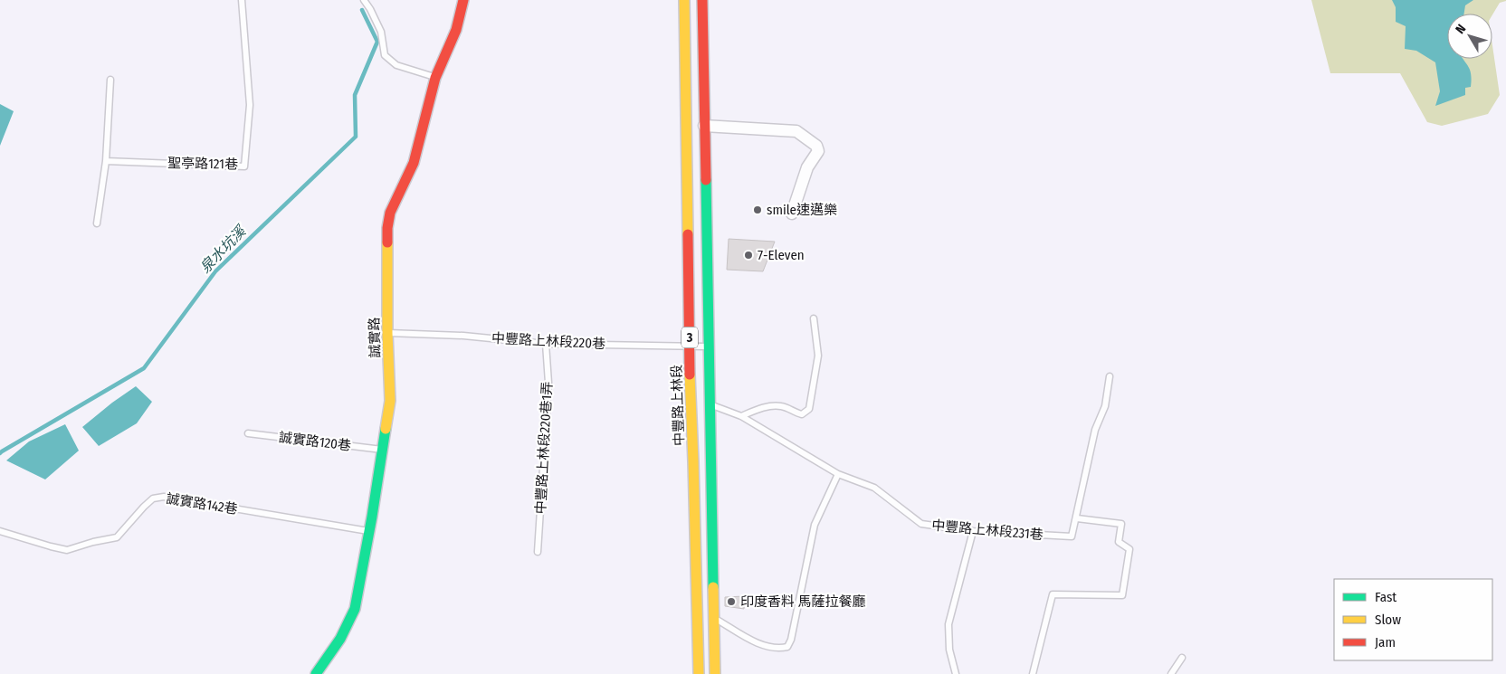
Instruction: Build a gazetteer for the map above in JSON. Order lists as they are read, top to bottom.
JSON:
{
  "streets": {
    "main road": ["誠實路", "3", "中豐路上林段"],
    "lane": [
      "聖亭路121巷",
      "中豐路上林段220巷",
      "誠實路120巷",
      "中豐路上林段220巷1弄",
      "誠實路142巷",
      "中豐路上林段231巷"
    ]
  },
  "crossings": [
    ["誠實路", "中豐路上林段220巷"],
    ["誠實路", "誠實路120巷"],
    ["誠實路", "誠實路142巷"],
    ["3", "中豐路上林段220巷"],
    ["3", "中豐路上林段231巷"],
    ["中豐路上林段220巷", "中豐路上林段"],
    ["中豐路上林段220巷", "中豐路上林段220巷1弄"]
  ],
  "water": ["泉水坑溪"],
  "places": ["smile速邁樂", "7-Eleven", "印度香料 馬薩拉餐廳"],
  "legend": ["Fast", "Slow", "Jam"],
  "north": "top left"
}
